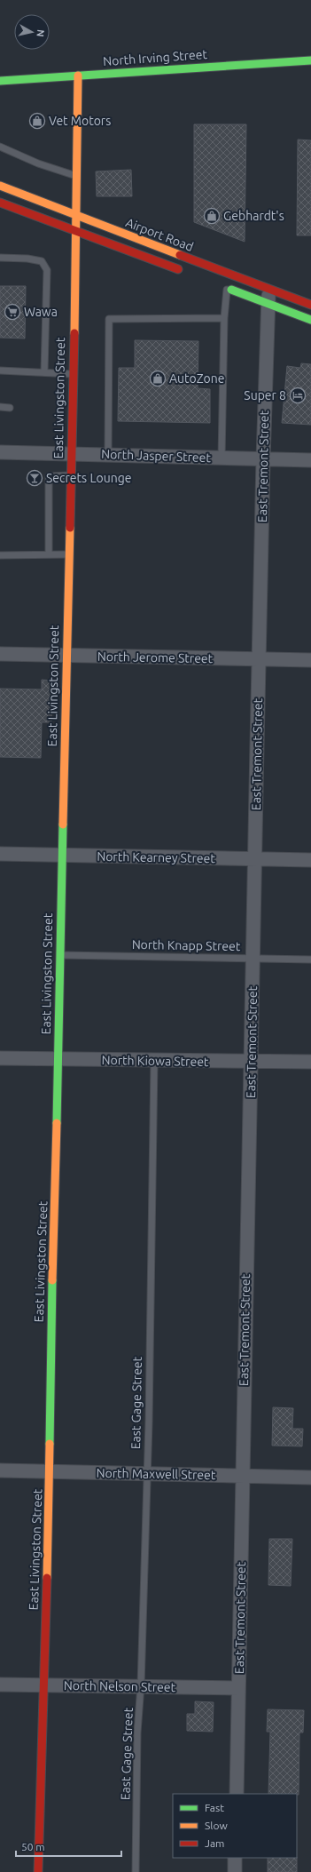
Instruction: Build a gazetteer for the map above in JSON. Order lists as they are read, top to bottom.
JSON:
{
  "streets": {
    "street": [
      "North Irving Street",
      "Airport Road",
      "East Livingston Street",
      "North Jasper Street",
      "East Tremont Street",
      "North Jerome Street",
      "North Kearney Street",
      "North Kiowa Street",
      "North Maxwell Street",
      "North Nelson Street"
    ],
    "lane": ["North Knapp Street", "East Gage Street"]
  },
  "crossings": [
    ["North Irving Street", "East Livingston Street"],
    ["Airport Road", "East Livingston Street"],
    ["Airport Road", "East Tremont Street"],
    ["East Livingston Street", "North Jasper Street"],
    ["East Livingston Street", "North Jerome Street"],
    ["East Livingston Street", "North Kearney Street"],
    ["East Livingston Street", "North Knapp Street"],
    ["East Livingston Street", "North Kiowa Street"],
    ["East Livingston Street", "North Maxwell Street"],
    ["East Livingston Street", "North Nelson Street"],
    ["North Jasper Street", "East Tremont Street"],
    ["East Tremont Street", "North Jerome Street"],
    ["East Tremont Street", "North Kearney Street"],
    ["East Tremont Street", "North Knapp Street"],
    ["East Tremont Street", "North Kiowa Street"],
    ["East Tremont Street", "North Maxwell Street"],
    ["East Tremont Street", "North Nelson Street"],
    ["North Kiowa Street", "East Gage Street"],
    ["East Gage Street", "North Maxwell Street"],
    ["East Gage Street", "North Nelson Street"]
  ],
  "places": {
    "shop": ["Vet Motors", "Gebhardt's", "AutoZone"],
    "supermarket": ["Wawa"],
    "hotel": ["Super 8"],
    "bar": ["Secrets Lounge"]
  },
  "legend": ["Fast", "Slow", "Jam"],
  "scale_bar": "50 m",
  "north": "right"
}
